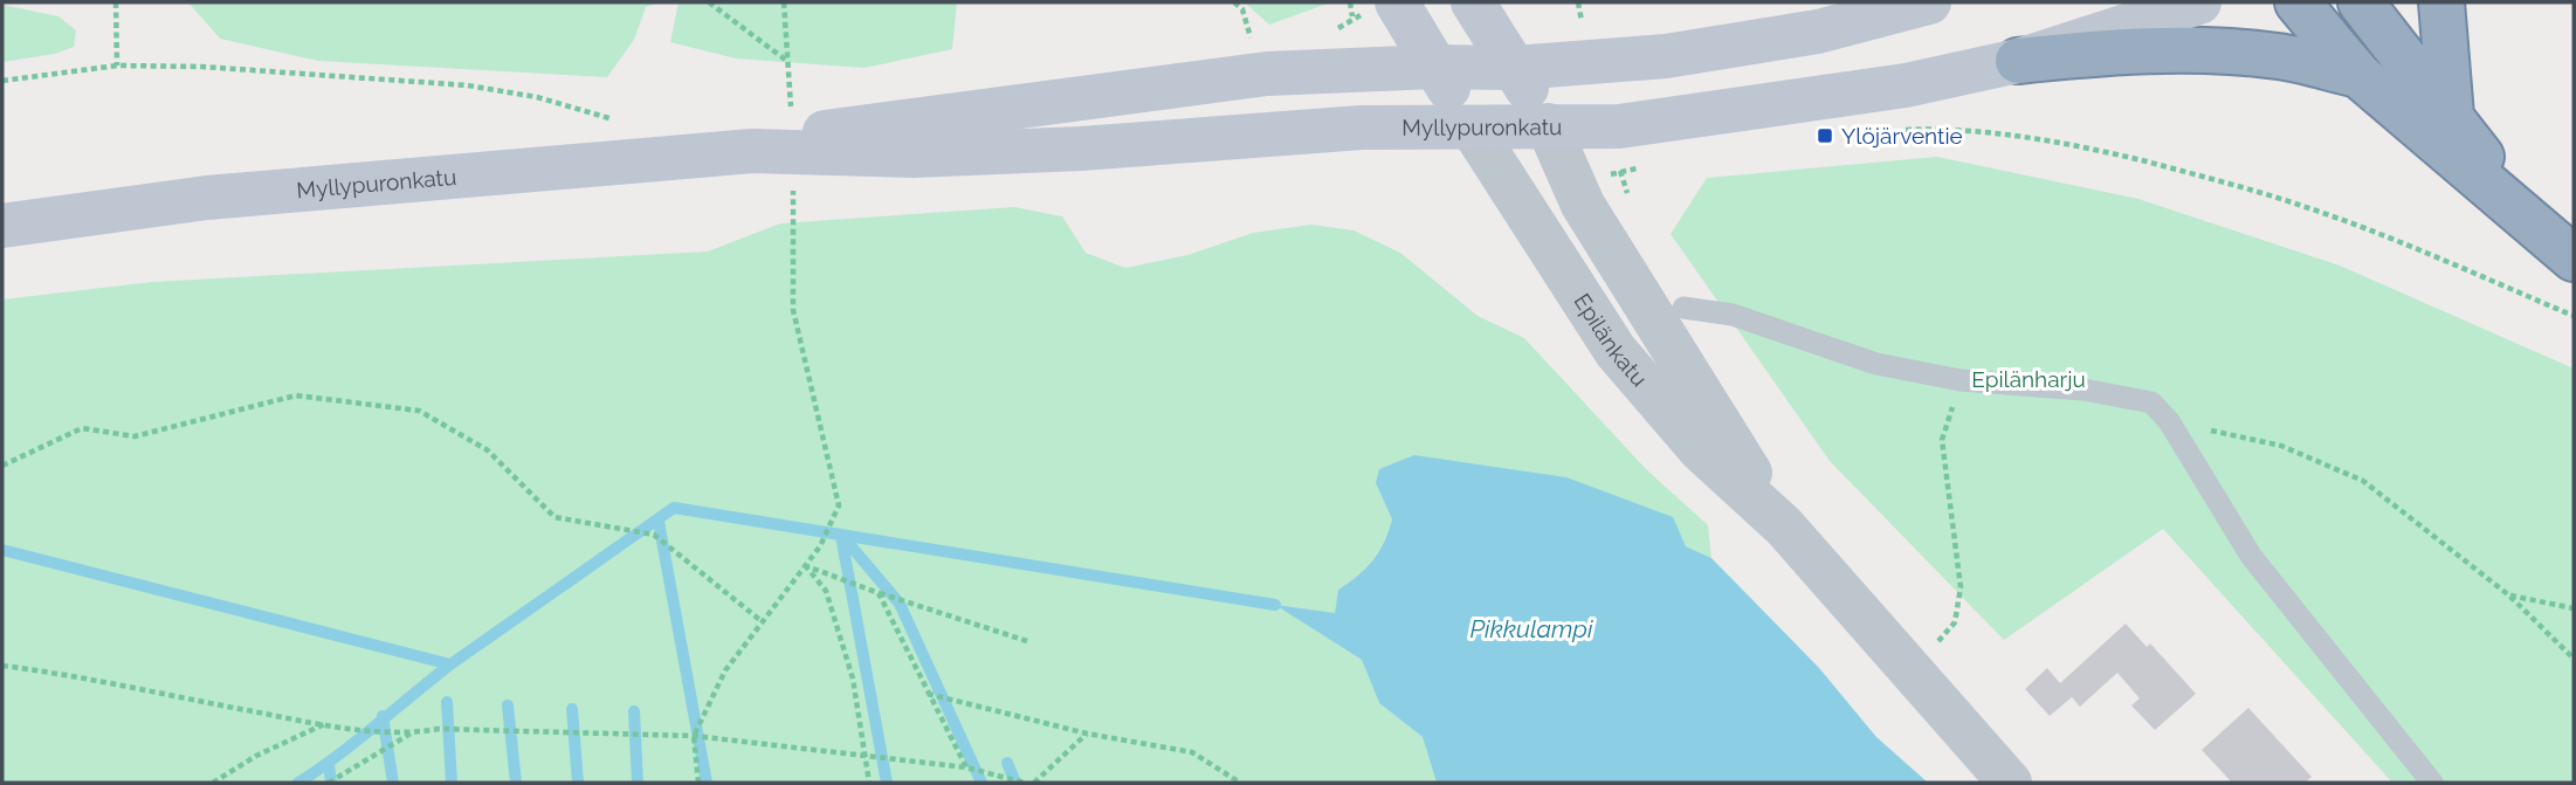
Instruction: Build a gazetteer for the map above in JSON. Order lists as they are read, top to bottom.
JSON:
{
  "streets": {
    "main road": ["Myllypuronkatu"],
    "street": ["Epilänkatu"]
  },
  "crossings": [
    ["Myllypuronkatu", "Epilänkatu"]
  ],
  "water": ["Pikkulampi"],
  "parks": ["Epilänharju"],
  "places": {
    "transit": ["Ylöjärventie"]
  }
}
